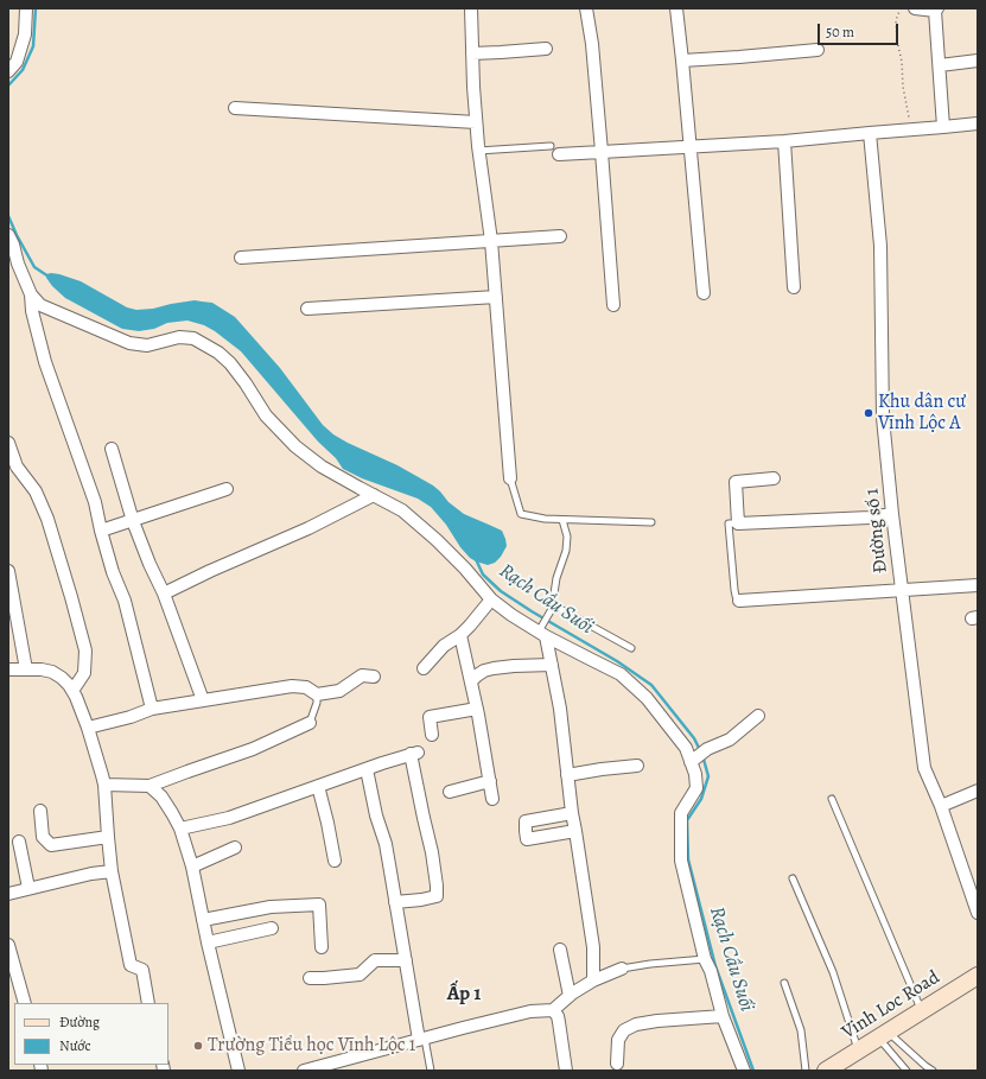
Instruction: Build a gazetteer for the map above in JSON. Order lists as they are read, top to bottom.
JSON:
{
  "streets": {
    "main road": ["Vinh Loc Road"],
    "street": ["Đường số 1"]
  },
  "districts": ["Ấp 1"],
  "water": ["Rạch Cầu Suối"],
  "places": ["Khu dân cư Vĩnh Lộc A", "Trường Tiểu học Vĩnh Lộc 1"],
  "legend": ["Đường", "Nước"],
  "scale_bar": "50 m"
}
